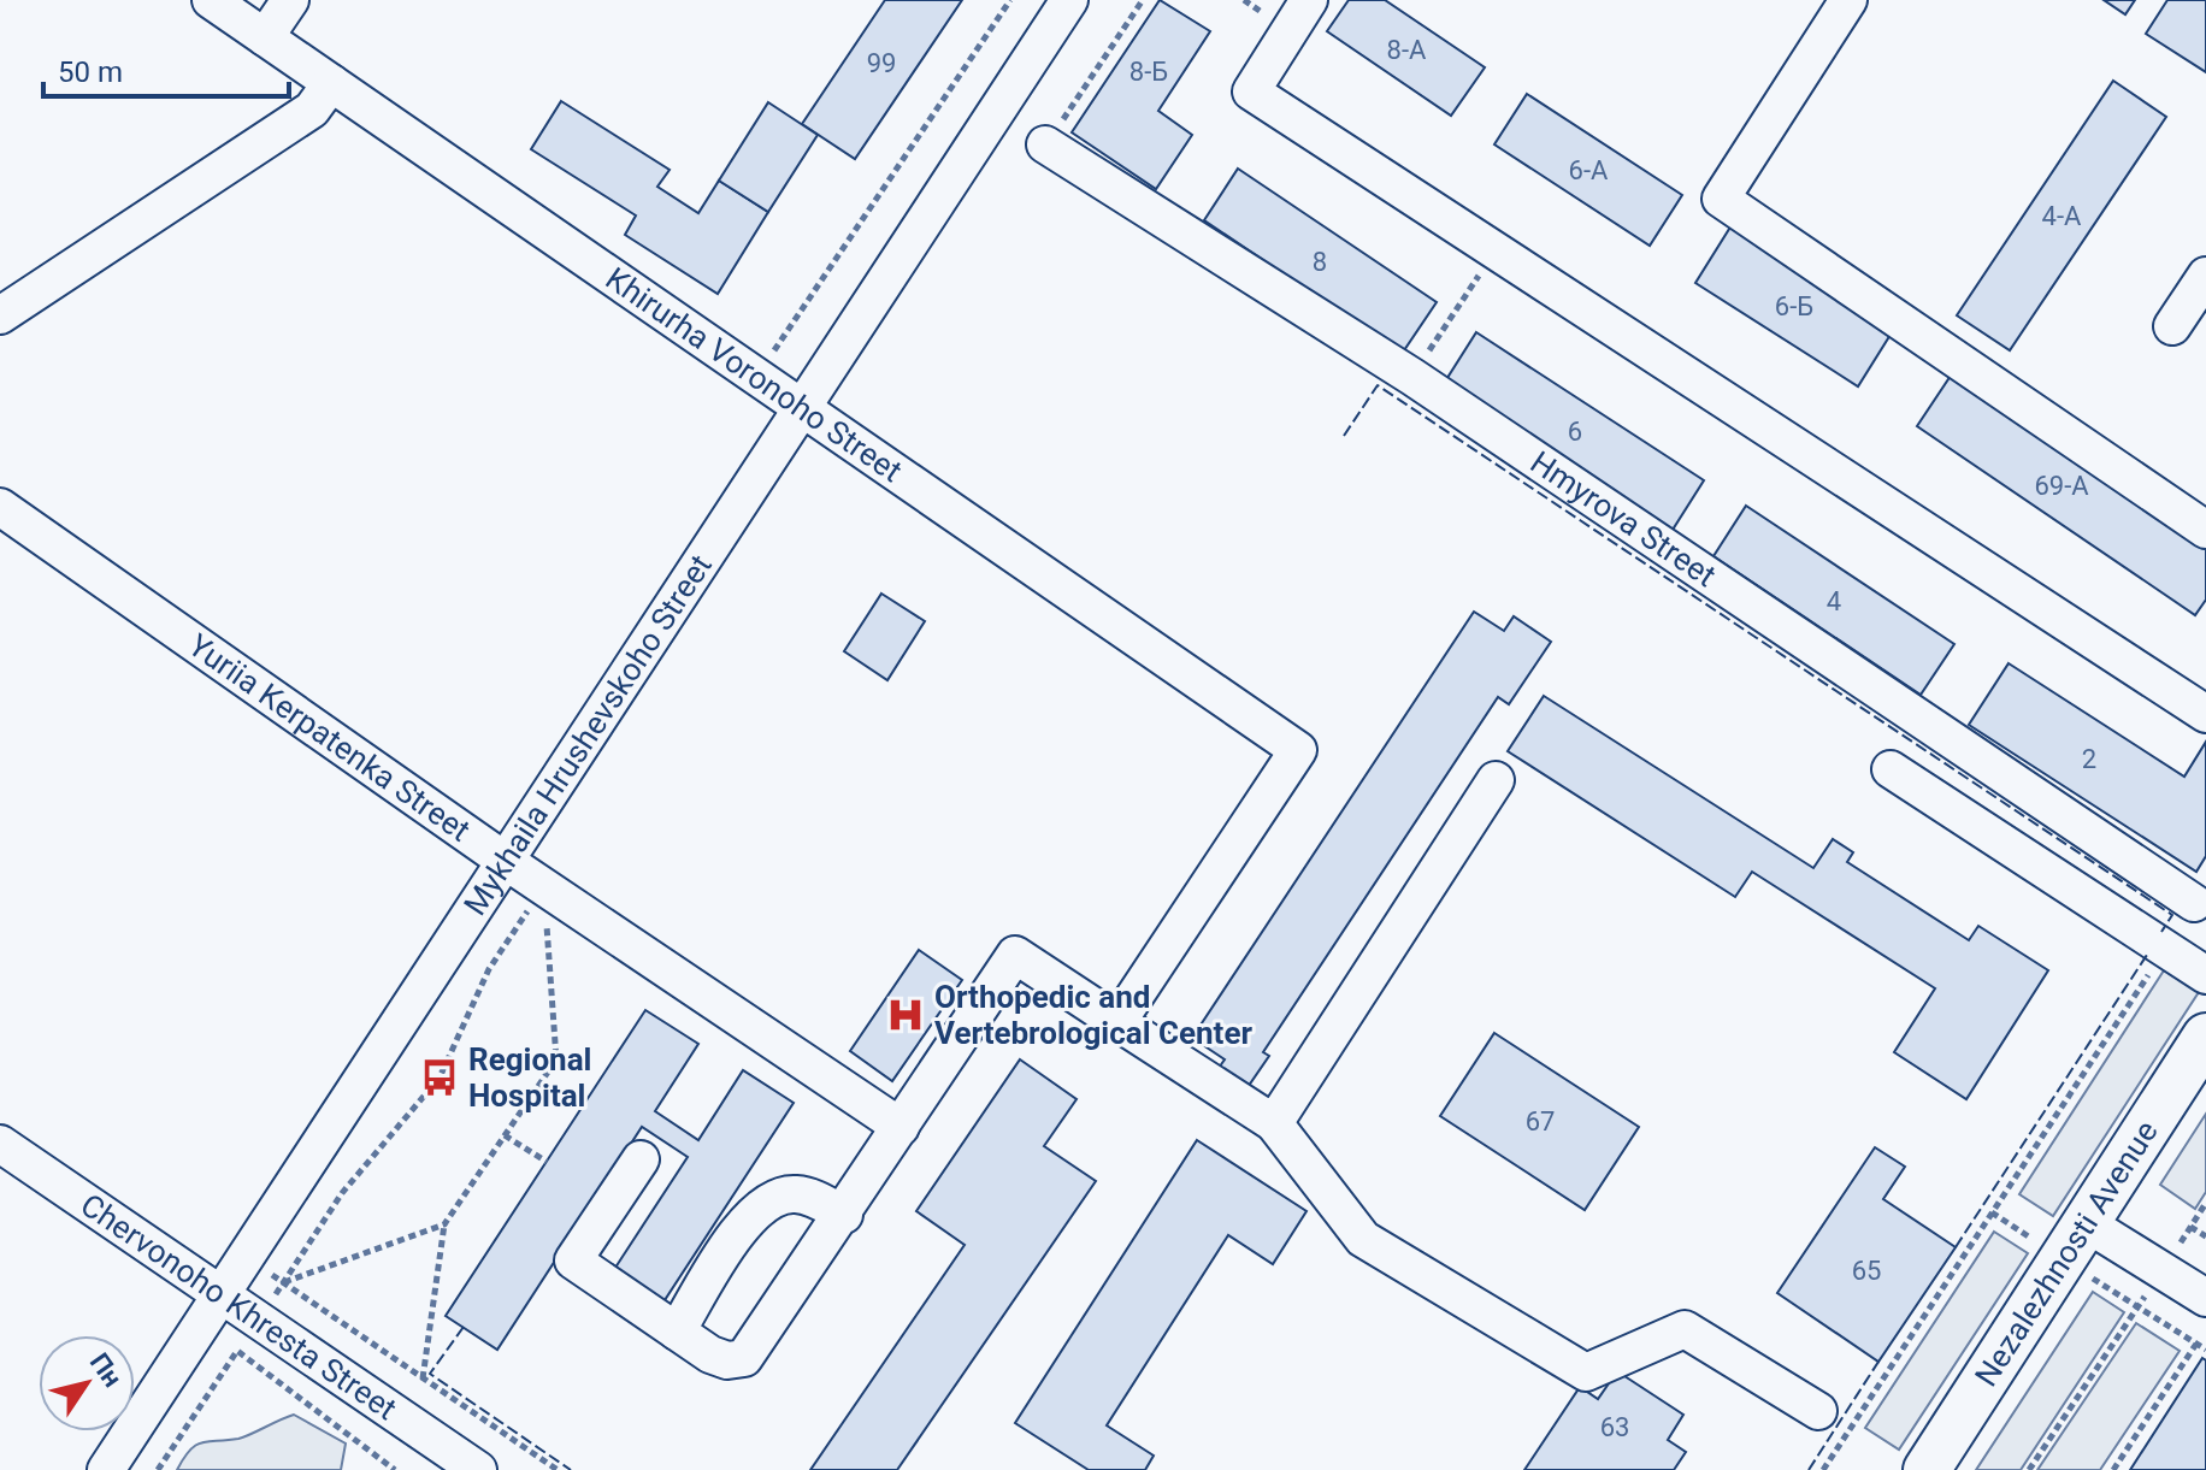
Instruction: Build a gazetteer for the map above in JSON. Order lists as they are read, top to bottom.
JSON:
{
  "streets": {
    "main road": ["Nezalezhnosti Avenue"],
    "street": [
      "Khirurha Voronoho Street",
      "Hmyrova Street",
      "Mykhaila Hrushevskoho Street",
      "Yuriia Kerpatenka Street",
      "Chervonoho Khresta Street"
    ]
  },
  "crossings": [
    ["Khirurha Voronoho Street", "Mykhaila Hrushevskoho Street"],
    ["Mykhaila Hrushevskoho Street", "Yuriia Kerpatenka Street"],
    ["Mykhaila Hrushevskoho Street", "Chervonoho Khresta Street"]
  ],
  "places": {
    "hospital": ["Orthopedic and Vertebrological Center"],
    "bus stop": ["Regional Hospital"]
  },
  "house_numbers": [
    "8-А",
    "99",
    "8-Б",
    "6-А",
    "4-А",
    "8",
    "6-Б",
    "6",
    "69-А",
    "4",
    "2",
    "67",
    "65",
    "63"
  ],
  "scale_bar": "50 m",
  "north": "top right"
}
